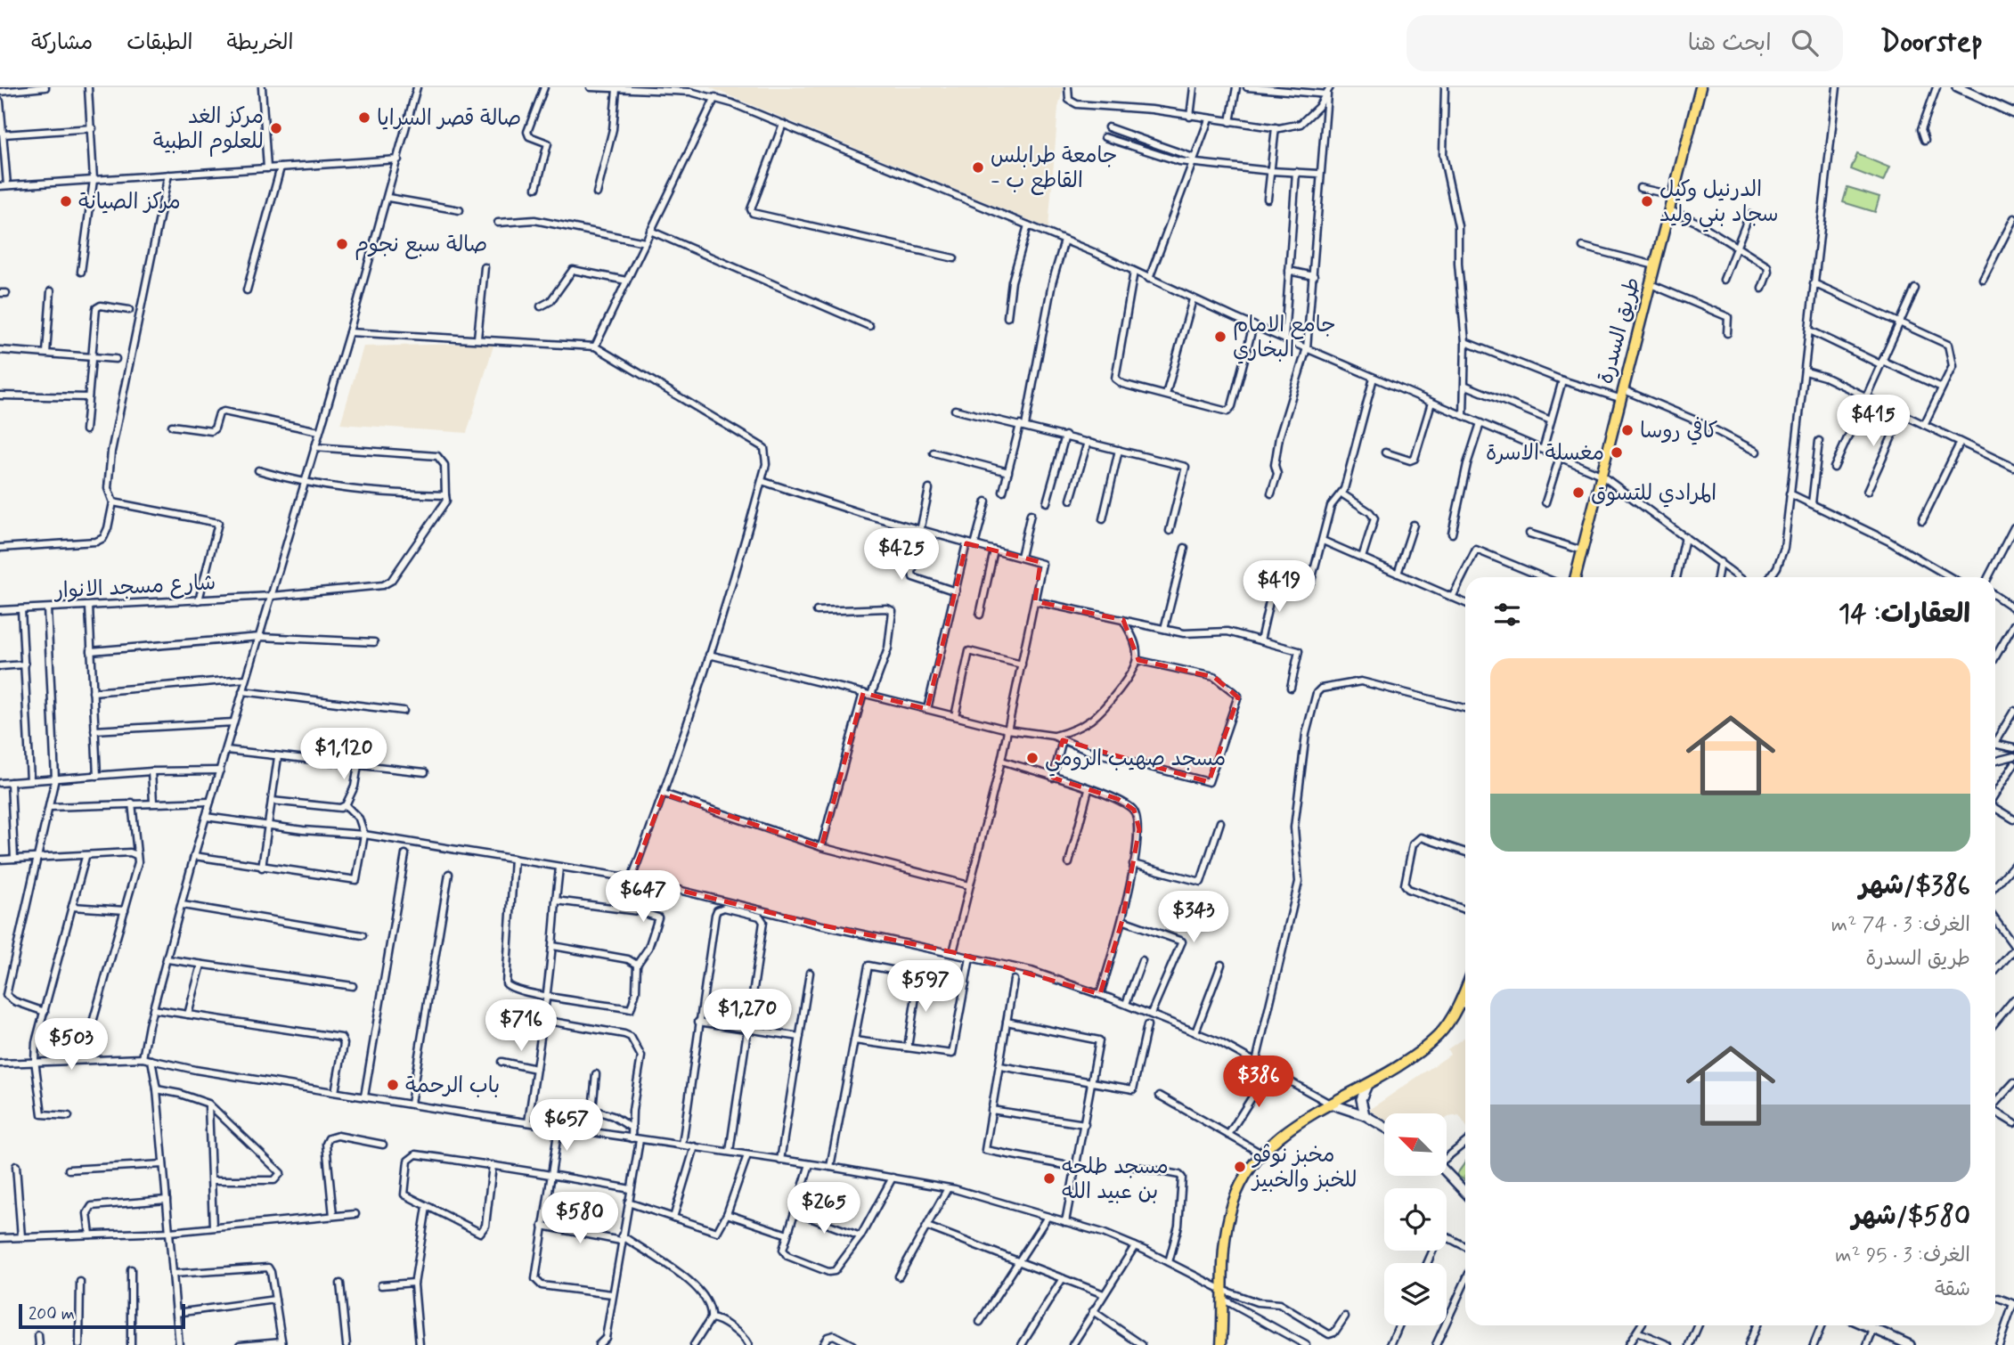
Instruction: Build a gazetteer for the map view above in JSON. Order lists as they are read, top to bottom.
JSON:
{
  "streets": {
    "main road": ["طريق السدرة"],
    "street": ["شارع مسجد الانوار"]
  },
  "places": [
    "صالة قصر السرايا",
    "مركز الغد للعلوم الطبية",
    "جامعة طرابلس - القاطع ب",
    "مركز الصيانة",
    "الدرنيل وكيل سجاد بني وليد",
    "صالة سبع نجوم",
    "جامع الامام البخاري",
    "كافي روسا",
    "مغسلة الاسرة",
    "المرادي للتسوق",
    "مسجد صهيب الرومي",
    "باب الرحمة",
    "مخبز نوڤو للخبز والخبيز",
    "مسجد طلحه بن عبيد الله"
  ],
  "scale_bar": "200 m",
  "north": "top left",
  "page": {
    "header": "Doorstep",
    "search": "ابحث هنا",
    "nav": ["الخريطة", "الطبقات", "مشاركة"],
    "price": [
      "$415",
      "$425",
      "$419",
      "$1,120",
      "$647",
      "$343",
      "$597",
      "$1,270",
      "$716",
      "$503",
      "$386",
      "$657",
      "$265",
      "$580"
    ],
    "heading": "العقارات: 14",
    "list": [
      {
        "name": "$386/شهر",
        "note": "الغرف: 3 · 74 m² · طريق السدرة"
      },
      {
        "name": "$580/شهر",
        "note": "الغرف: 3 · 95 m² · شقة"
      }
    ],
    "scale": "200 m"
  }
}
